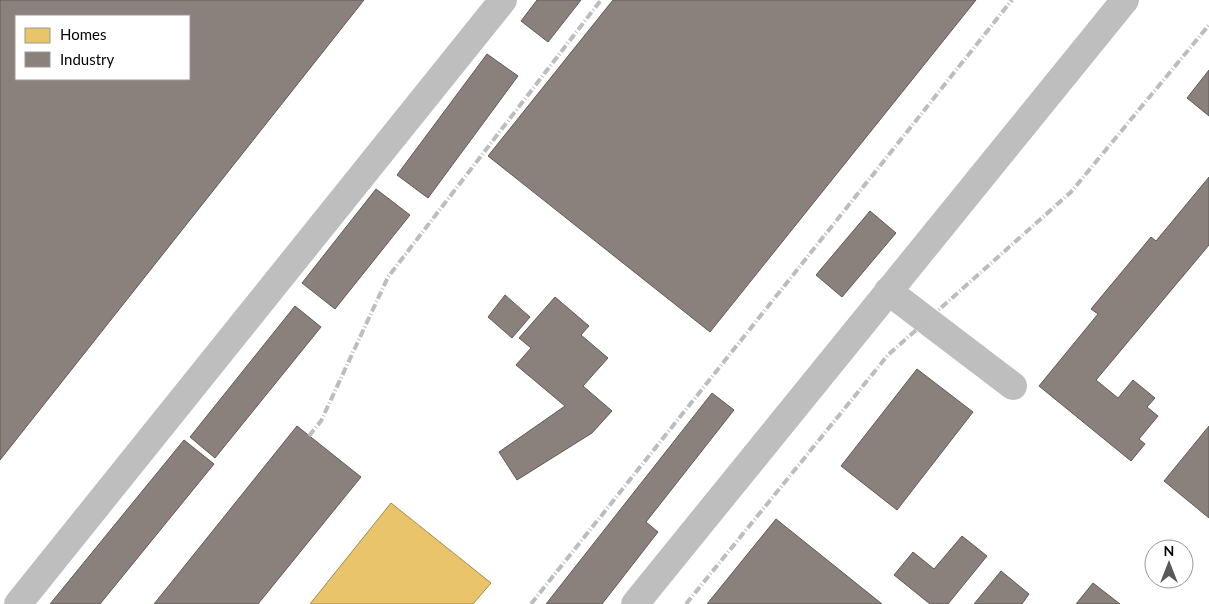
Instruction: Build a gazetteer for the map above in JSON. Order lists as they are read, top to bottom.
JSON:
{
  "legend": ["Homes", "Industry"],
  "north": "top"
}
